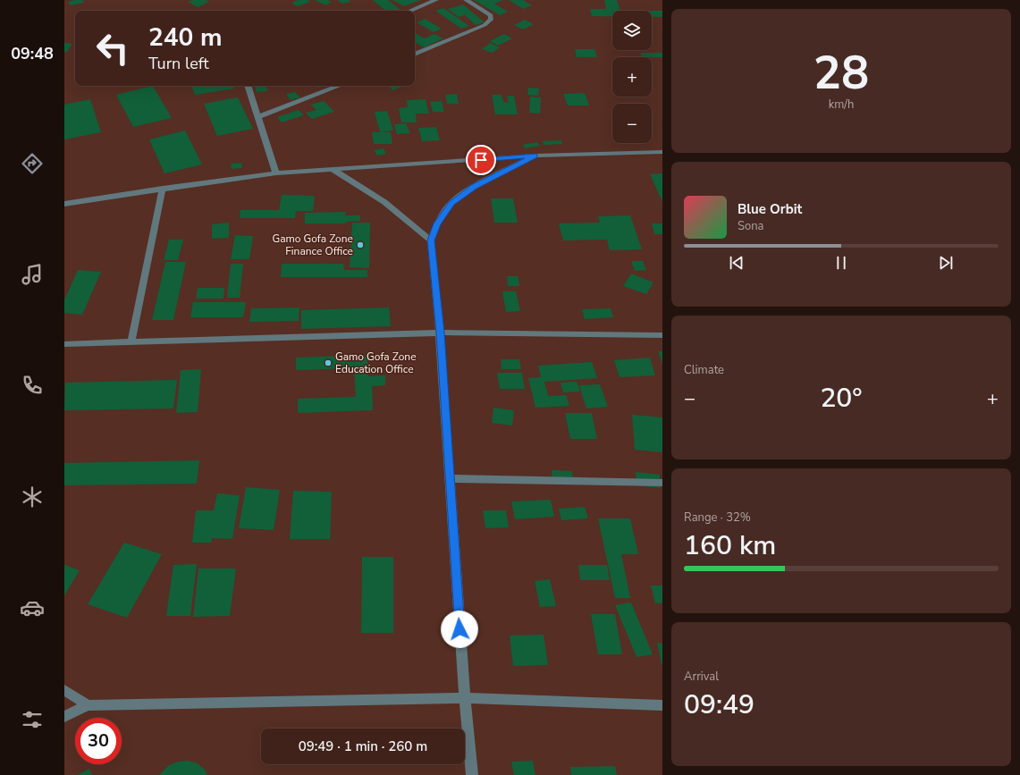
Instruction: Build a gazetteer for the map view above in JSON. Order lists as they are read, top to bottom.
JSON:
{
  "places": ["Gamo Gofa Zone Finance Office", "Gamo Gofa Zone Education Office"],
  "page": {
    "tabs": "09:48",
    "tile": [
      ["28", "km/h"],
      "Climate",
      ["Range · 32%", "160 km"],
      ["Arrival", "09:49"]
    ],
    "map_buttons": ["+", "−"],
    "turn": ["240 m", "Turn left"],
    "song": ["Blue Orbit", "Sona"],
    "heat": ["−", "20°", "+"],
    "limit": "30",
    "trip": "09:49 · 1 min · 260 m"
  }
}
